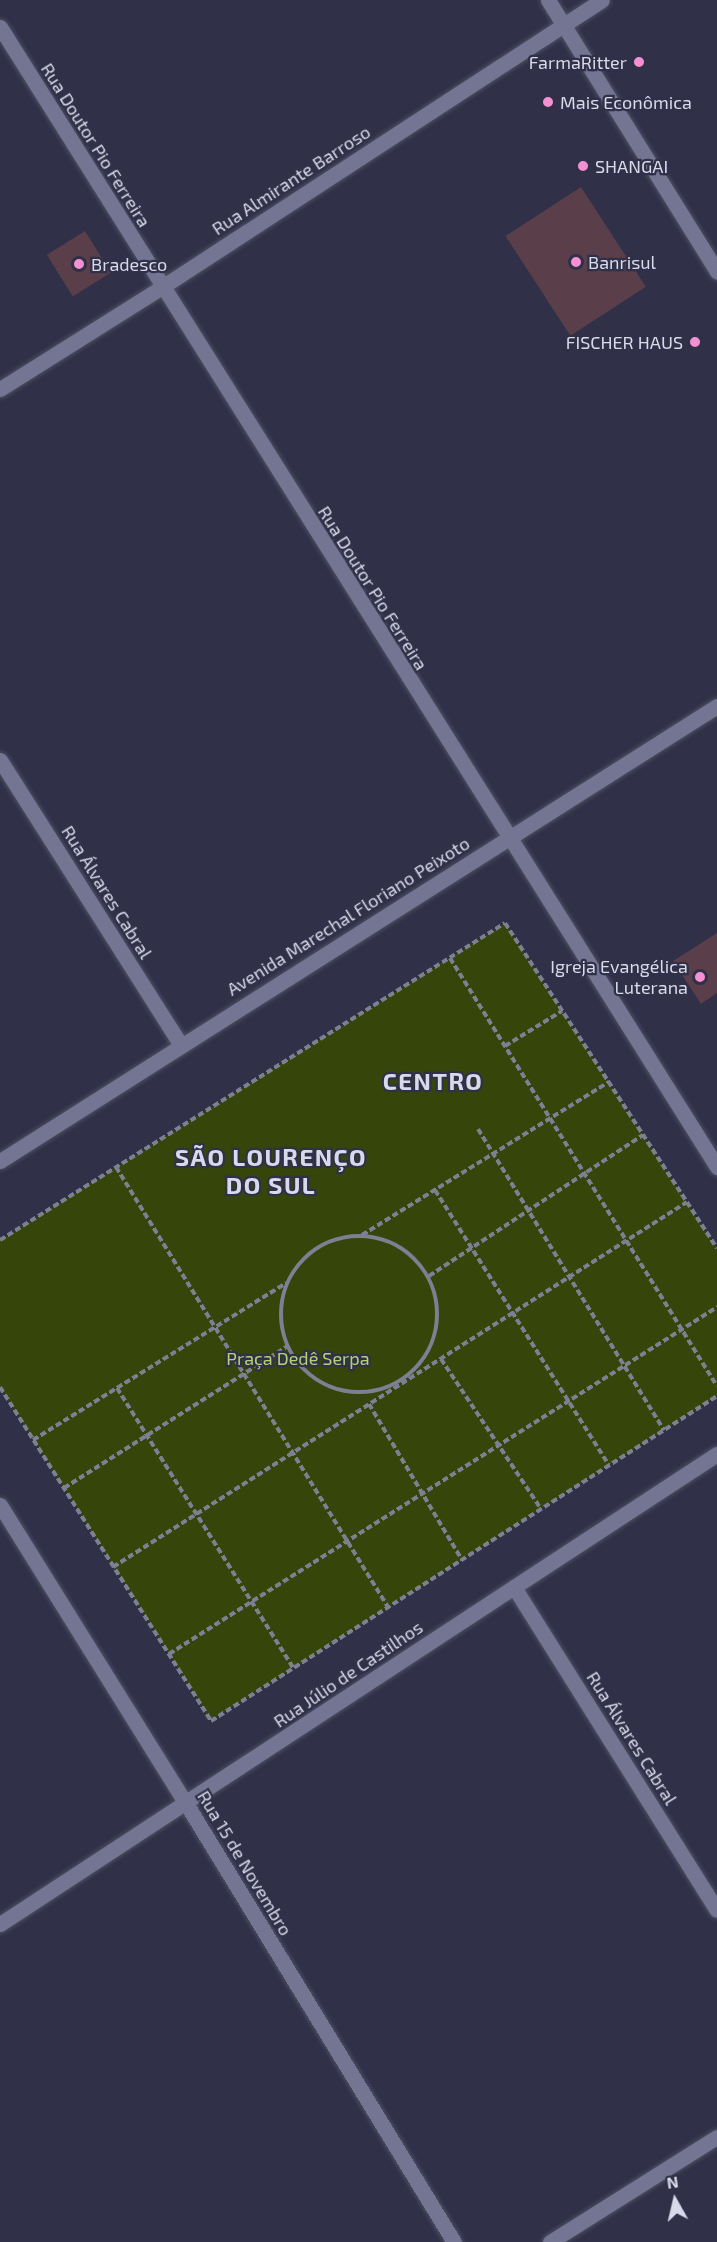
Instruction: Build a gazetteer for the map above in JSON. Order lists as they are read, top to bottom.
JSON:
{
  "streets": {
    "street": [
      "Rua Doutor Pio Ferreira",
      "Rua Almirante Barroso",
      "Rua Álvares Cabral",
      "Avenida Marechal Floriano Peixoto",
      "Rua Júlio de Castilhos",
      "Rua 15 de Novembro"
    ]
  },
  "crossings": [
    ["Rua Doutor Pio Ferreira", "Rua Almirante Barroso"],
    ["Rua Doutor Pio Ferreira", "Avenida Marechal Floriano Peixoto"],
    ["Rua Álvares Cabral", "Avenida Marechal Floriano Peixoto"],
    ["Rua Álvares Cabral", "Rua Júlio de Castilhos"],
    ["Rua Júlio de Castilhos", "Rua 15 de Novembro"]
  ],
  "districts": ["CENTRO", "SÃO LOURENÇO DO SUL"],
  "parks": ["Praça Dedê Serpa"],
  "places": [
    "FarmaRitter",
    "Mais Econômica",
    "SHANGAI",
    "Banrisul",
    "Bradesco",
    "FISCHER HAUS",
    "Igreja Evangélica Luterana"
  ],
  "north": "top"
}
